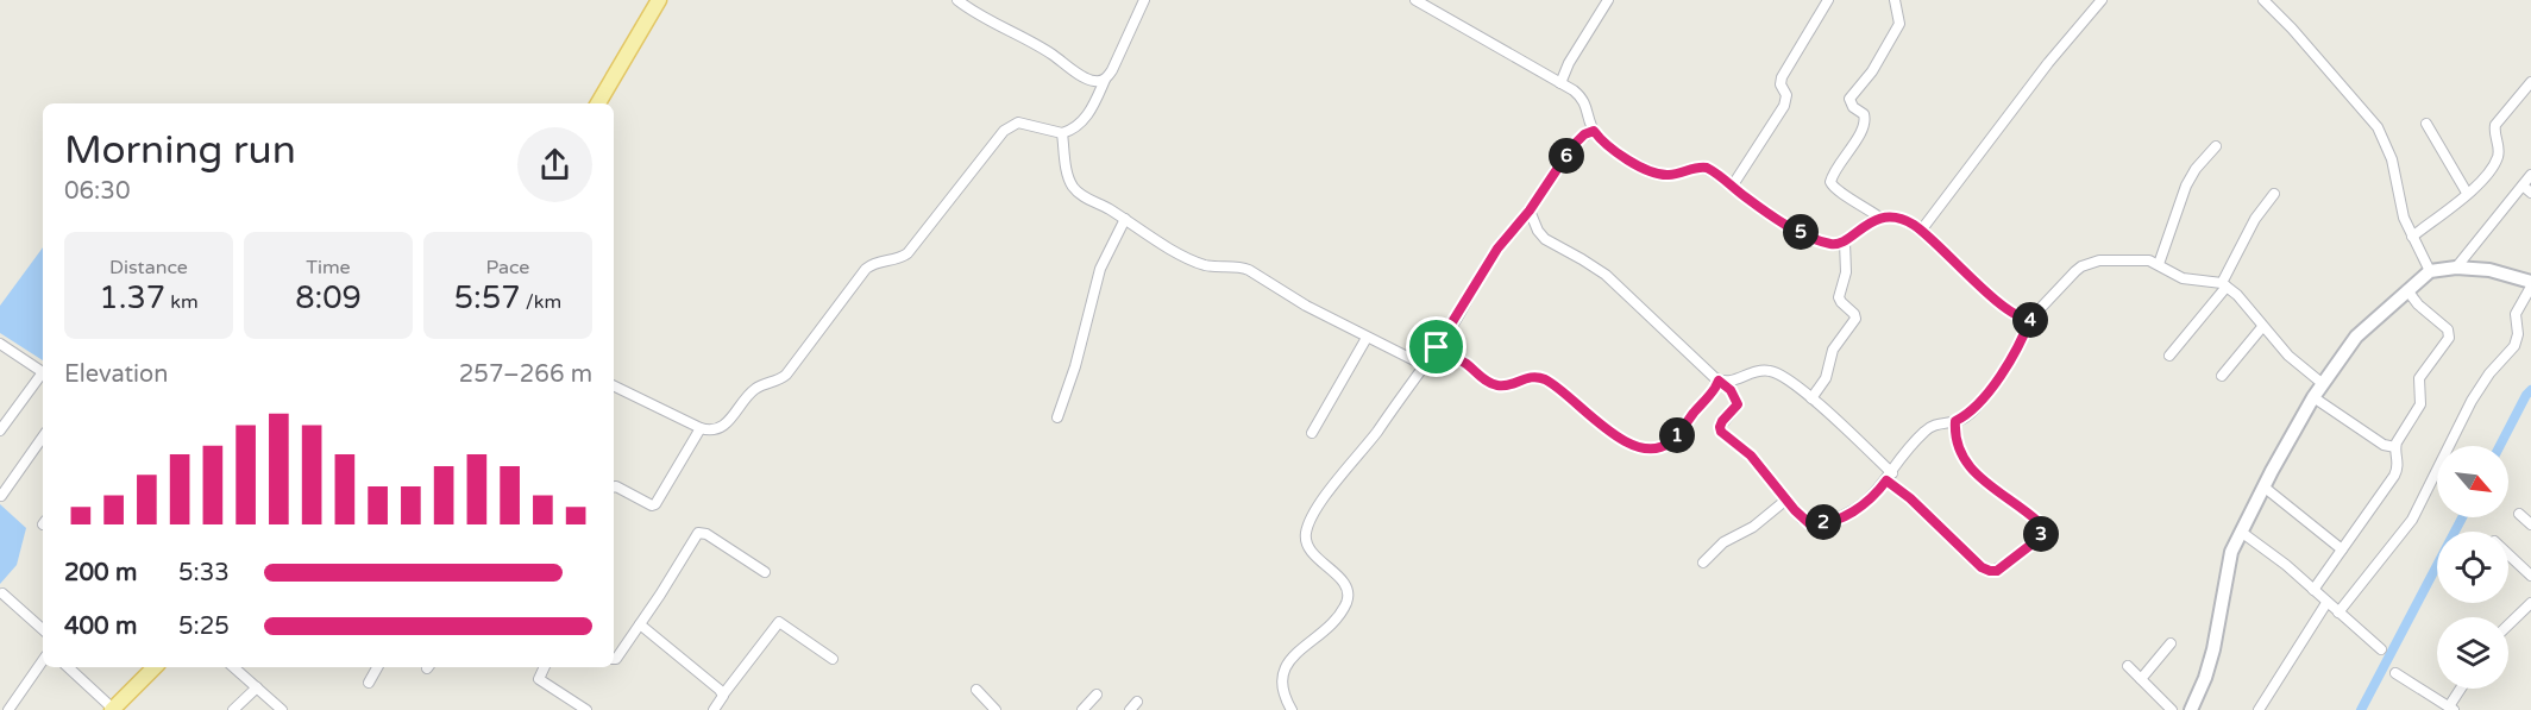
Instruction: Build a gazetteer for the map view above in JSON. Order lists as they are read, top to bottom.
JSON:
{
  "north": "bottom right",
  "page": {
    "heading": ["Morning run", "06:30"],
    "pins": [
      "6",
      "5",
      "4",
      "1",
      "2",
      "3"
    ],
    "stats": [
      ["Distance", "1.37 km"],
      ["Time", "8:09"],
      ["Pace", "5:57 /km"]
    ],
    "chart": ["Elevation", "257–266 m"],
    "list": [
      {
        "name": "200 m",
        "note": "5:33"
      },
      {
        "name": "400 m",
        "note": "5:25"
      }
    ]
  }
}
